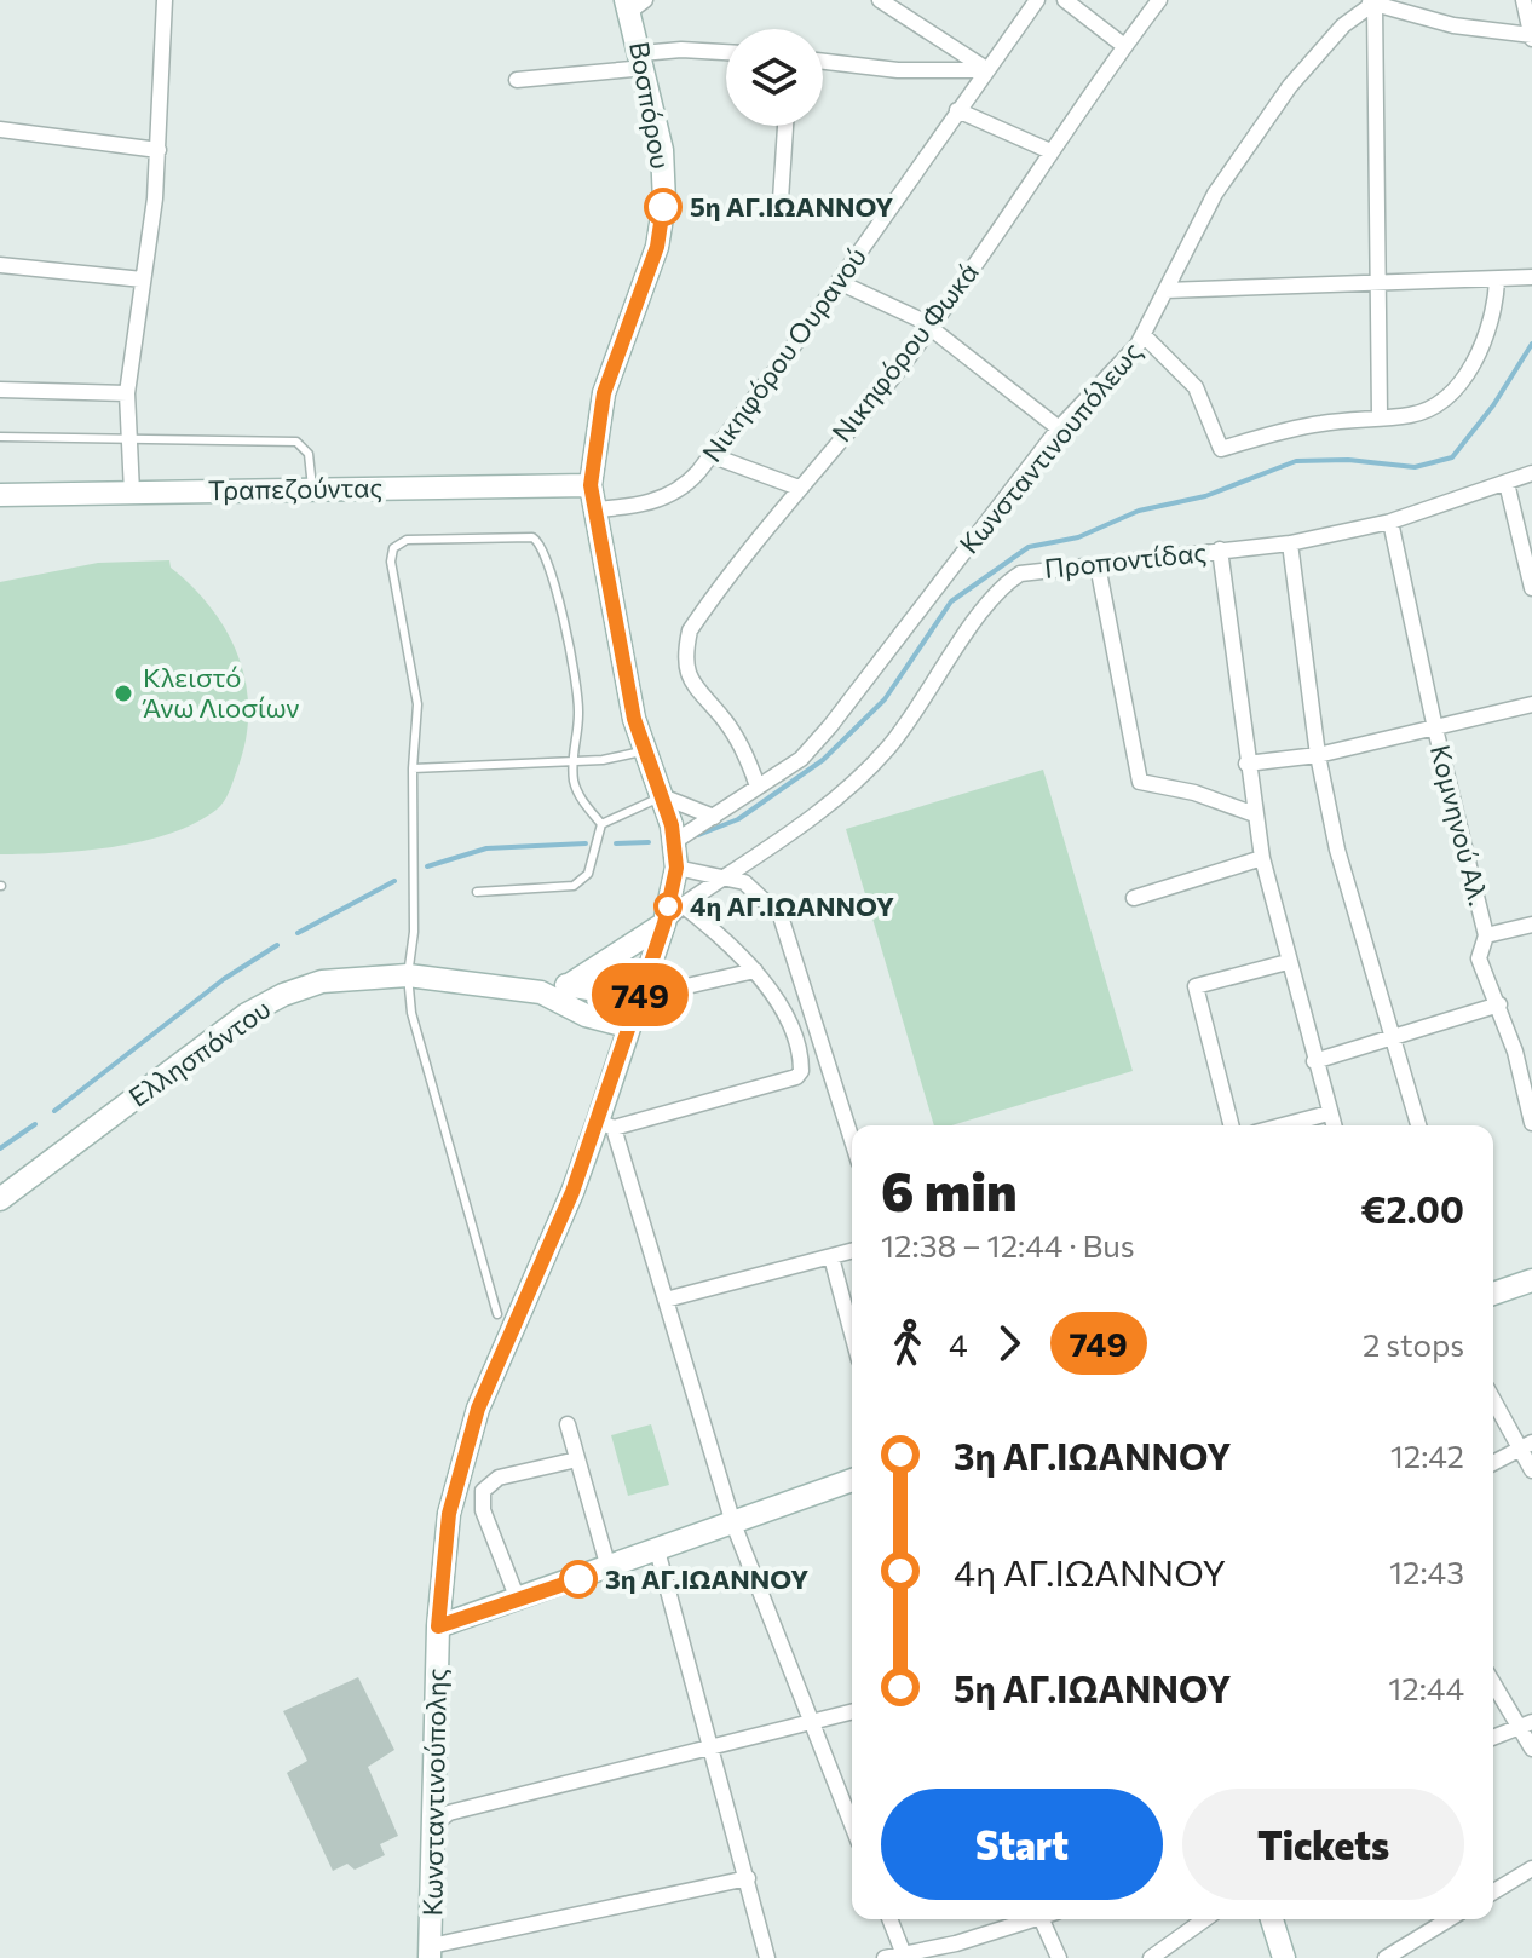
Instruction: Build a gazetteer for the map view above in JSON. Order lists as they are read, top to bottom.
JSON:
{
  "streets": {
    "street": [
      "Βοσπόρου",
      "Νικηφόρου Φωκά",
      "Νικηφόρου Ουρανού",
      "Κωνσταντινουπόλεως",
      "Τραπεζούντας",
      "Προποντίδας",
      "Κομνηνού Αλ.",
      "Ελλησπόντου",
      "Κωνσταντινούπολης"
    ]
  },
  "crossings": [
    ["Βοσπόρου", "Νικηφόρου Ουρανού"],
    ["Βοσπόρου", "Τραπεζούντας"],
    ["Βοσπόρου", "Προποντίδας"],
    ["Βοσπόρου", "Ελλησπόντου"],
    ["Νικηφόρου Φωκά", "Κωνσταντινουπόλεως"],
    ["Προποντίδας", "Κομνηνού Αλ."]
  ],
  "places": [
    "5η ΑΓ.ΙΩΑΝΝΟΥ",
    "Κλειστό Άνω Λιοσίων",
    "4η ΑΓ.ΙΩΑΝΝΟΥ",
    "3η ΑΓ.ΙΩΑΝΝΟΥ"
  ],
  "lines": ["bus line 749"],
  "page": {
    "on_map": "749",
    "heading": ["6 min", "12:38 – 12:44 · Bus", "€2.00"],
    "legs": ["4", "749", "2 stops"],
    "list": [
      {
        "name": "3η ΑΓ.ΙΩΑΝΝΟΥ",
        "value": "12:42"
      },
      {
        "name": "4η ΑΓ.ΙΩΑΝΝΟΥ",
        "value": "12:43"
      },
      {
        "name": "5η ΑΓ.ΙΩΑΝΝΟΥ",
        "value": "12:44"
      }
    ],
    "buttons": ["Start", "Tickets"]
  }
}
